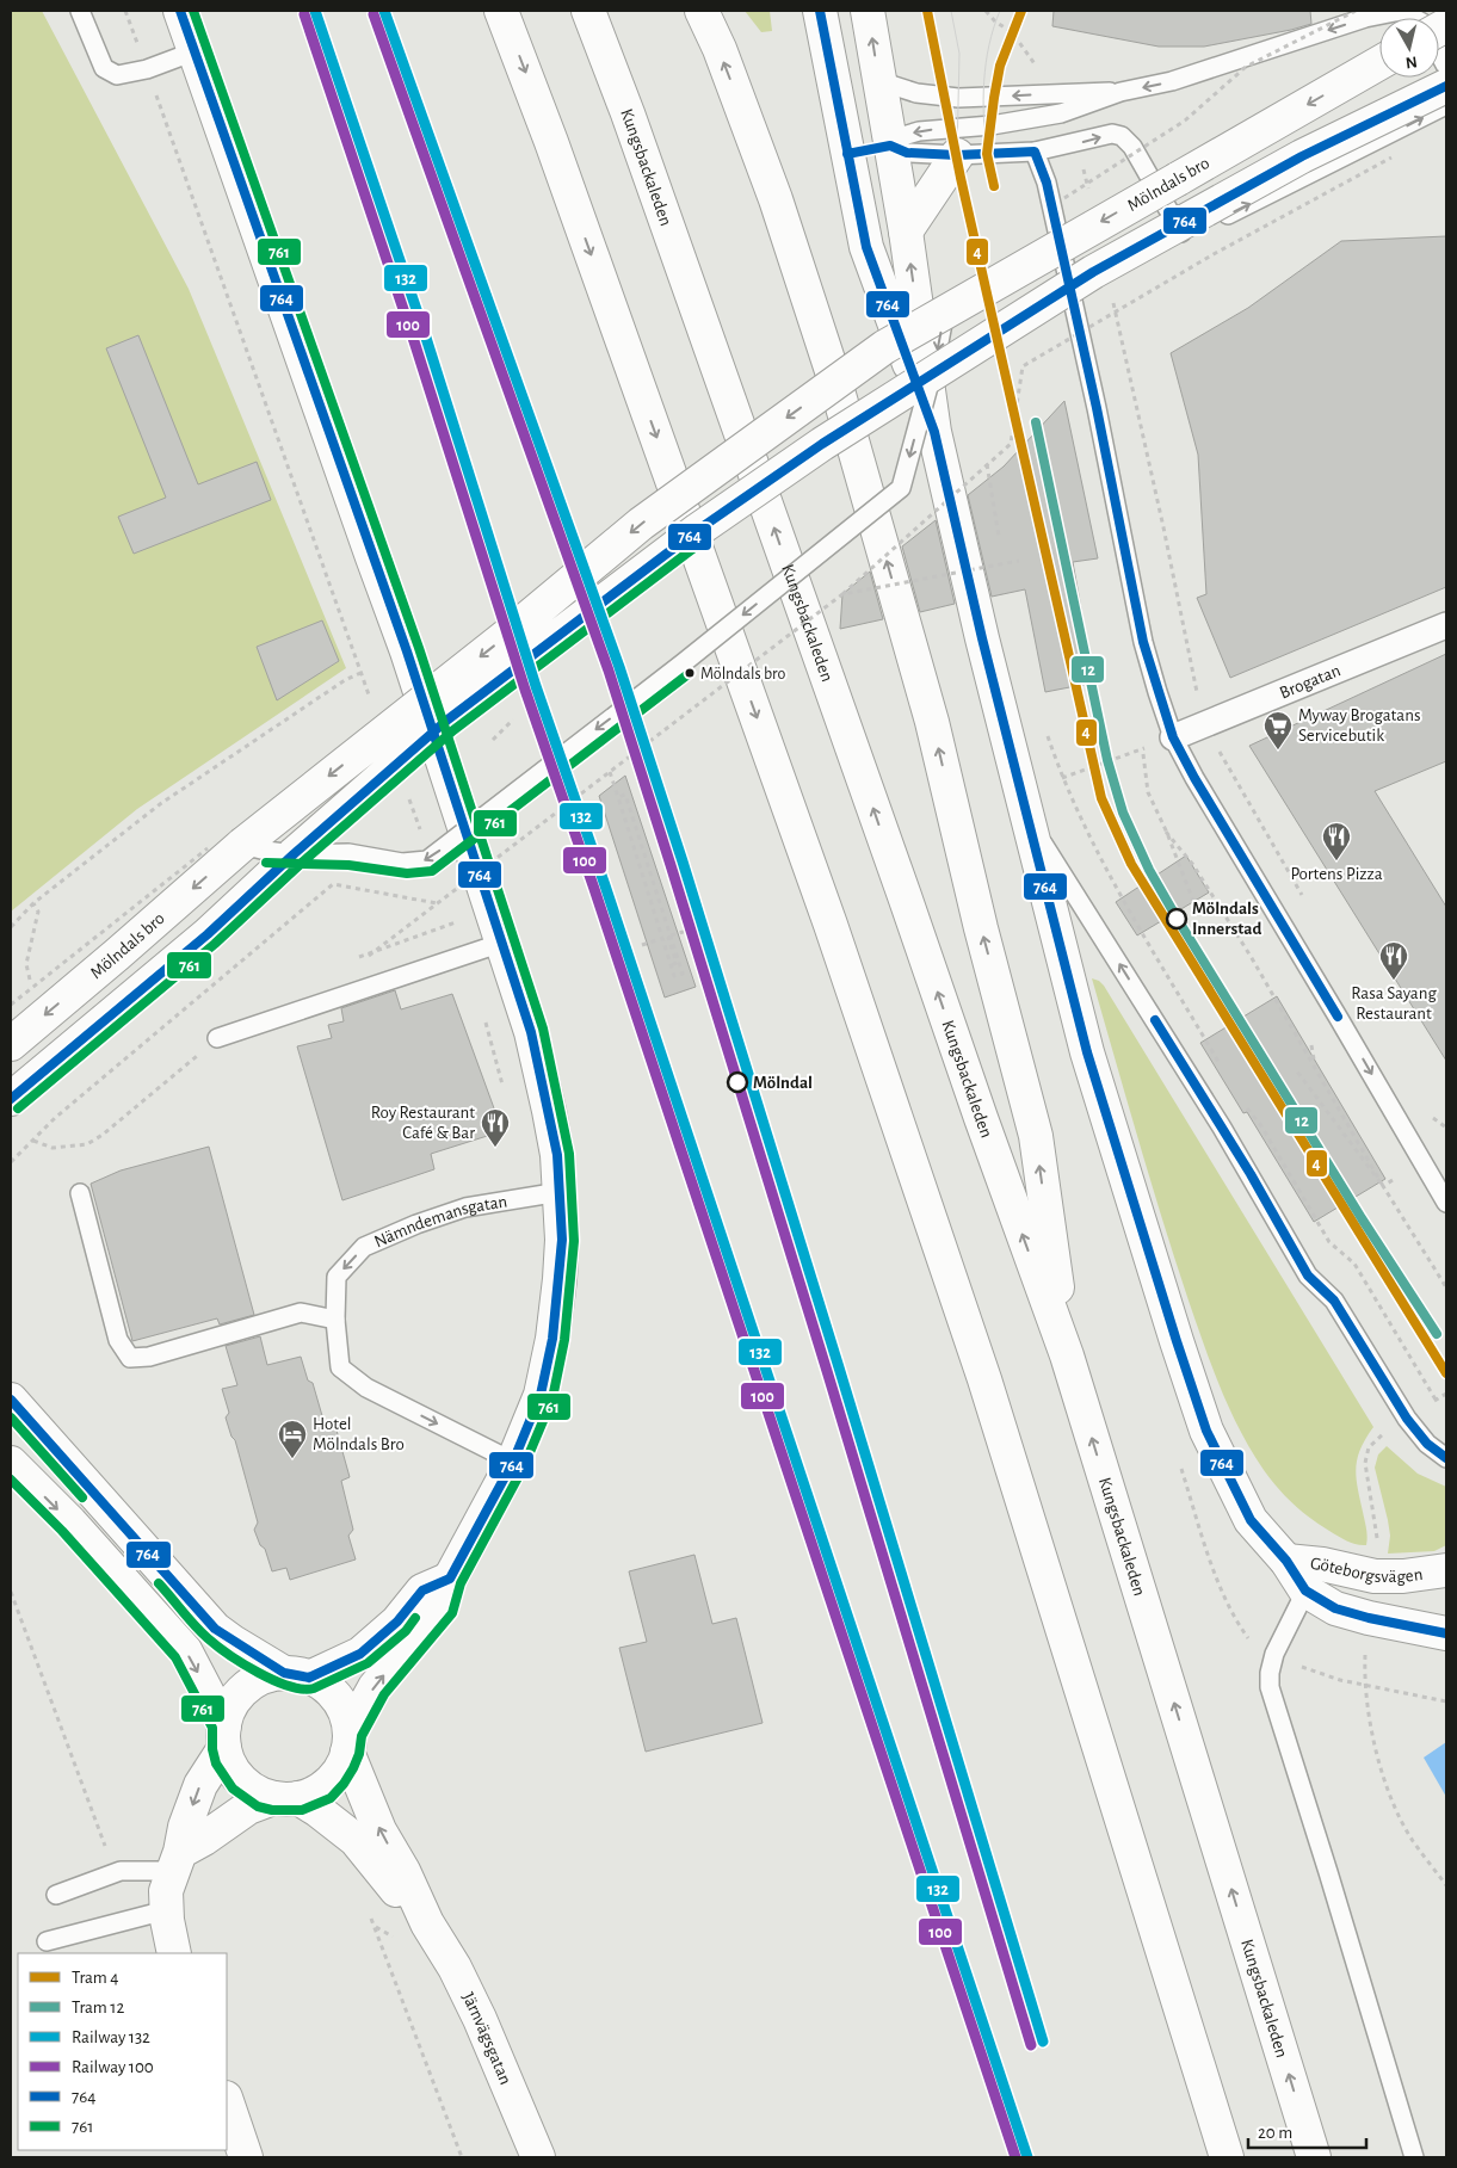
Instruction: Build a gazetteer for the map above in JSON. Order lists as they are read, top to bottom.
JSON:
{
  "streets": {
    "main road": [
      "Kungsbackaleden",
      "Mölndals bro",
      "Göteborgsvägen",
      "Järnvägsgatan"
    ],
    "street": ["Brogatan"],
    "lane": ["Nämndemansgatan"]
  },
  "places": {
    "other": ["Mölndals bro", "Mölndals Innerstad", "Mölndal"],
    "supermarket": ["Myway Brogatans Servicebutik"],
    "restaurant": ["Portens Pizza", "Rasa Sayang Restaurant", "Roy Restaurant Café & Bar"],
    "hotel": ["Hotel Mölndals Bro"]
  },
  "lines": [
    "tram line 4",
    "rail line 132",
    "transit line 764",
    "transit line 761",
    "rail line 100",
    "tram line 12"
  ],
  "legend": [
    "Tram 4",
    "Tram 12",
    "Railway 132",
    "Railway 100",
    "764",
    "761"
  ],
  "scale_bar": "20 m",
  "north": "bottom"
}
